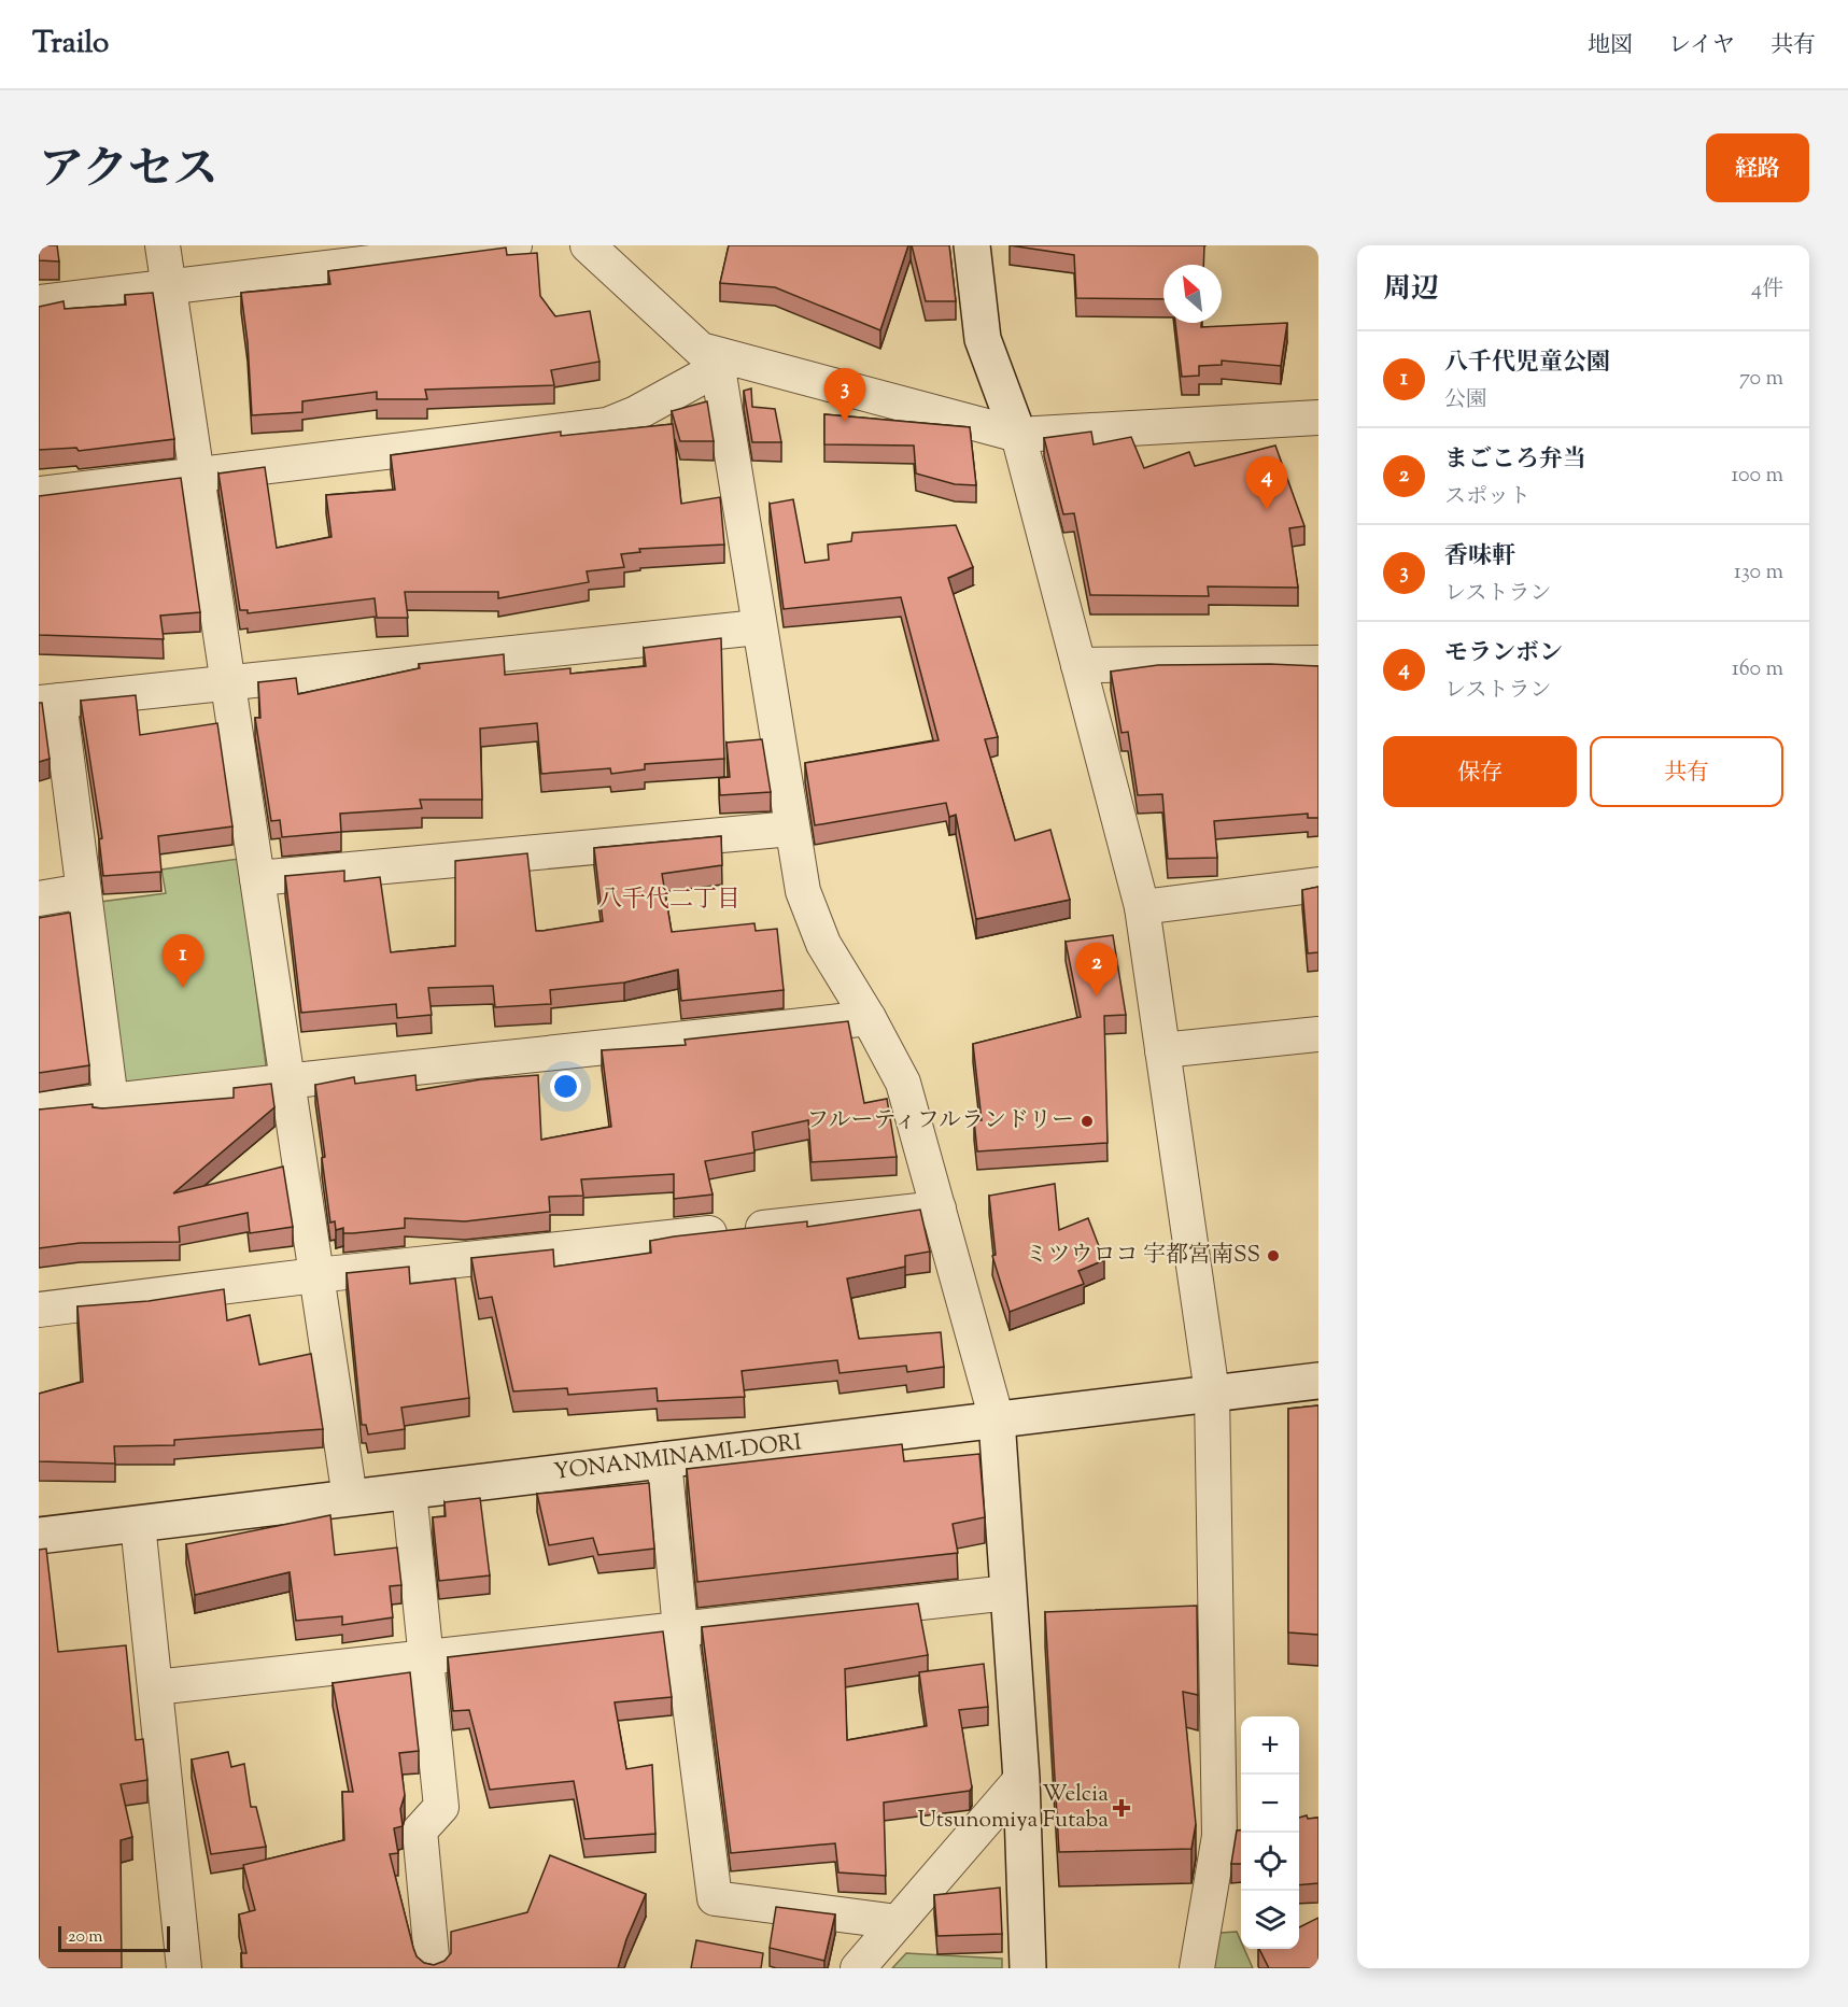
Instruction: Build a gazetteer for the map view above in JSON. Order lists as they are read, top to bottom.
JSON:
{
  "streets": {
    "street": ["YONANMINAMI-DORI"]
  },
  "districts": ["八千代二丁目"],
  "places": {
    "other": ["フルーティフルランドリー", "ミツウロコ 宇都宮南SS"],
    "health": ["Welcia Utsunomiya Futaba"]
  },
  "scale_bar": "20 m",
  "north": "top left",
  "page": {
    "header": "Trailo",
    "nav": ["地図", "レイヤ", "共有"],
    "title": "アクセス",
    "buttons": [
      "経路",
      ["保存", "共有"]
    ],
    "heading": ["周辺", "4件"],
    "list": [
      {
        "mark": "1",
        "name": "八千代児童公園",
        "note": "公園",
        "value": "70 m"
      },
      {
        "mark": "2",
        "name": "まごころ弁当",
        "note": "スポット",
        "value": "100 m"
      },
      {
        "mark": "3",
        "name": "香味軒",
        "note": "レストラン",
        "value": "130 m"
      },
      {
        "mark": "4",
        "name": "モランボン",
        "note": "レストラン",
        "value": "160 m"
      }
    ],
    "pins": [
      "3",
      "4",
      "1",
      "2"
    ],
    "map_buttons": ["+", "−"],
    "scale": "20 m"
  }
}
